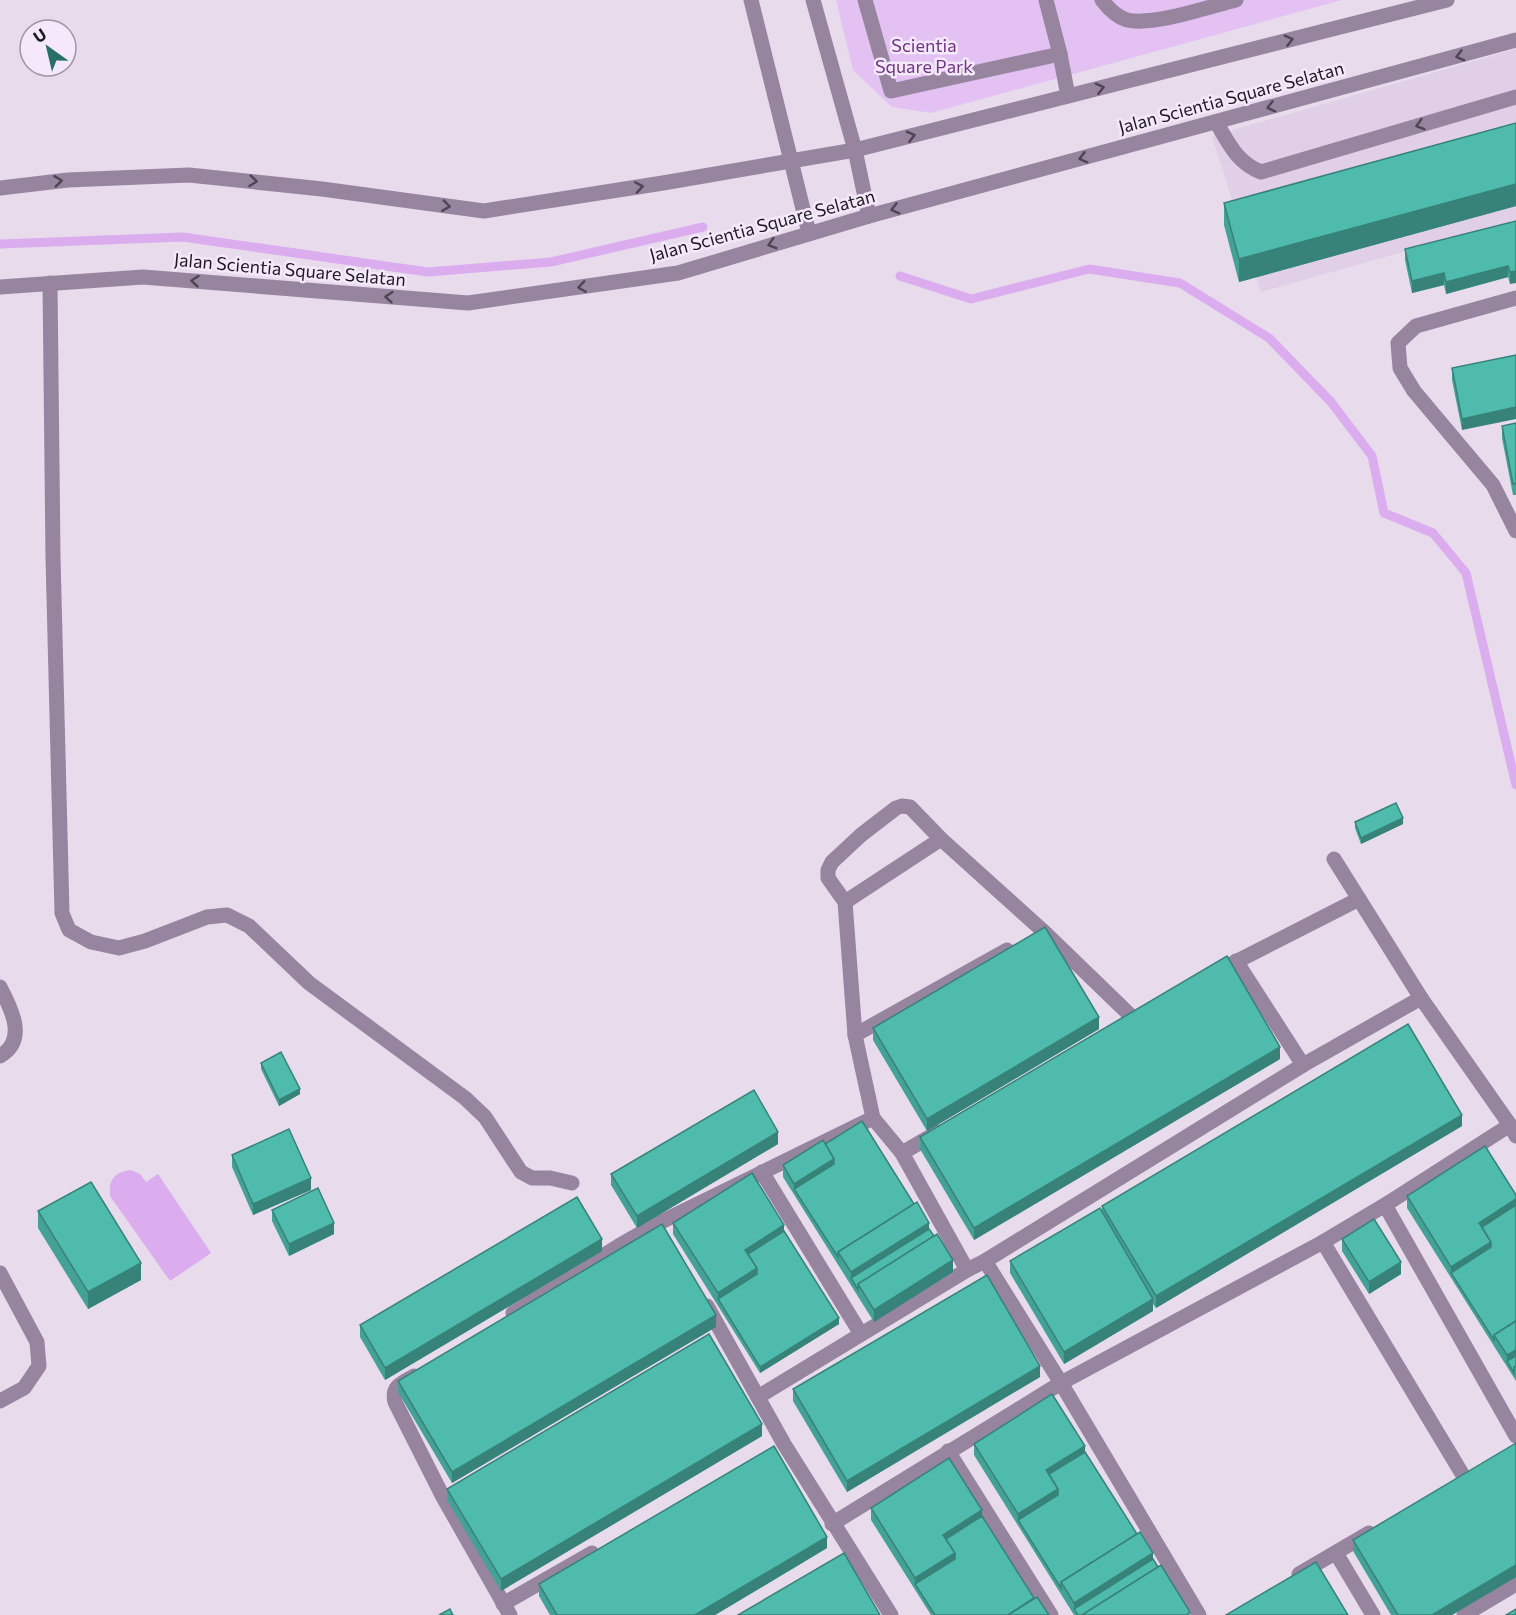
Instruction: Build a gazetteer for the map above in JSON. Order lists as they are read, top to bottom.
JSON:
{
  "streets": {
    "street": ["Jalan Scientia Square Selatan"]
  },
  "parks": ["Scientia Square Park"],
  "north": "top left"
}
